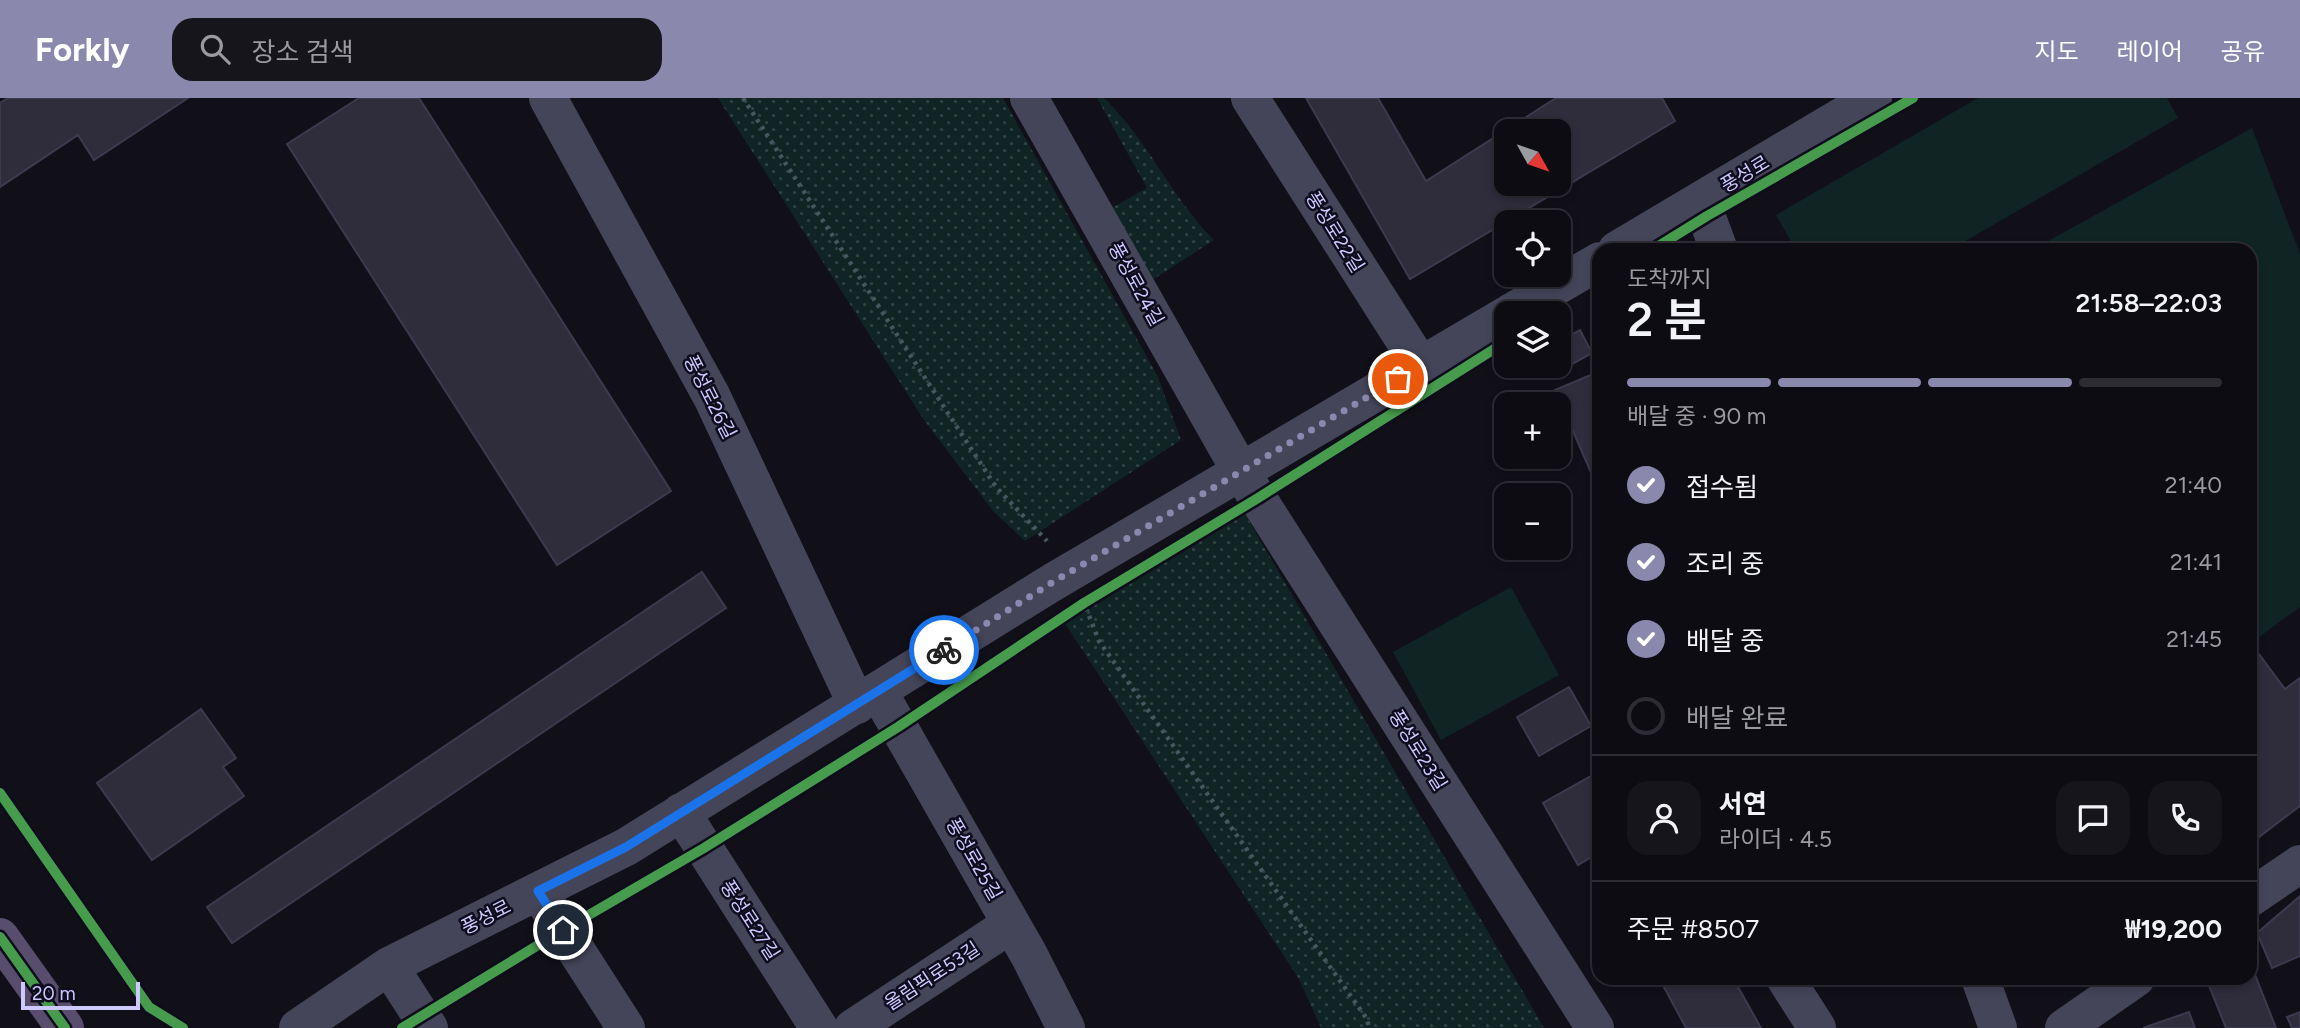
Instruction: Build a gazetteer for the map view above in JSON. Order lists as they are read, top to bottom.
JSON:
{
  "streets": {
    "street": [
      "풍성로",
      "풍성로22길",
      "풍성로24길",
      "풍성로26길",
      "풍성로23길",
      "풍성로25길",
      "풍성로27길",
      "올림픽로53길"
    ]
  },
  "crossings": [
    ["풍성로", "풍성로22길"],
    ["풍성로", "풍성로24길"],
    ["풍성로", "풍성로26길"],
    ["풍성로", "풍성로23길"],
    ["풍성로", "풍성로25길"],
    ["풍성로", "풍성로27길"],
    ["풍성로24길", "풍성로23길"],
    ["풍성로26길", "풍성로25길"],
    ["풍성로25길", "올림픽로53길"]
  ],
  "scale_bar": "20 m",
  "north": "bottom right",
  "page": {
    "header": "Forkly",
    "search": "장소 검색",
    "nav": ["지도", "레이어", "공유"],
    "map_buttons": ["+", "−"],
    "heading": ["2 분", "도착까지", "21:58–22:03"],
    "panel": [
      "서연",
      "라이더 · 4.5",
      "주문 #8507",
      "₩19,200"
    ],
    "bar": "배달 중 · 90 m",
    "list": [
      ["접수됨", "21:40"],
      ["조리 중", "21:41"],
      ["배달 중", "21:45"],
      "배달 완료"
    ],
    "scale": "20 m"
  }
}
